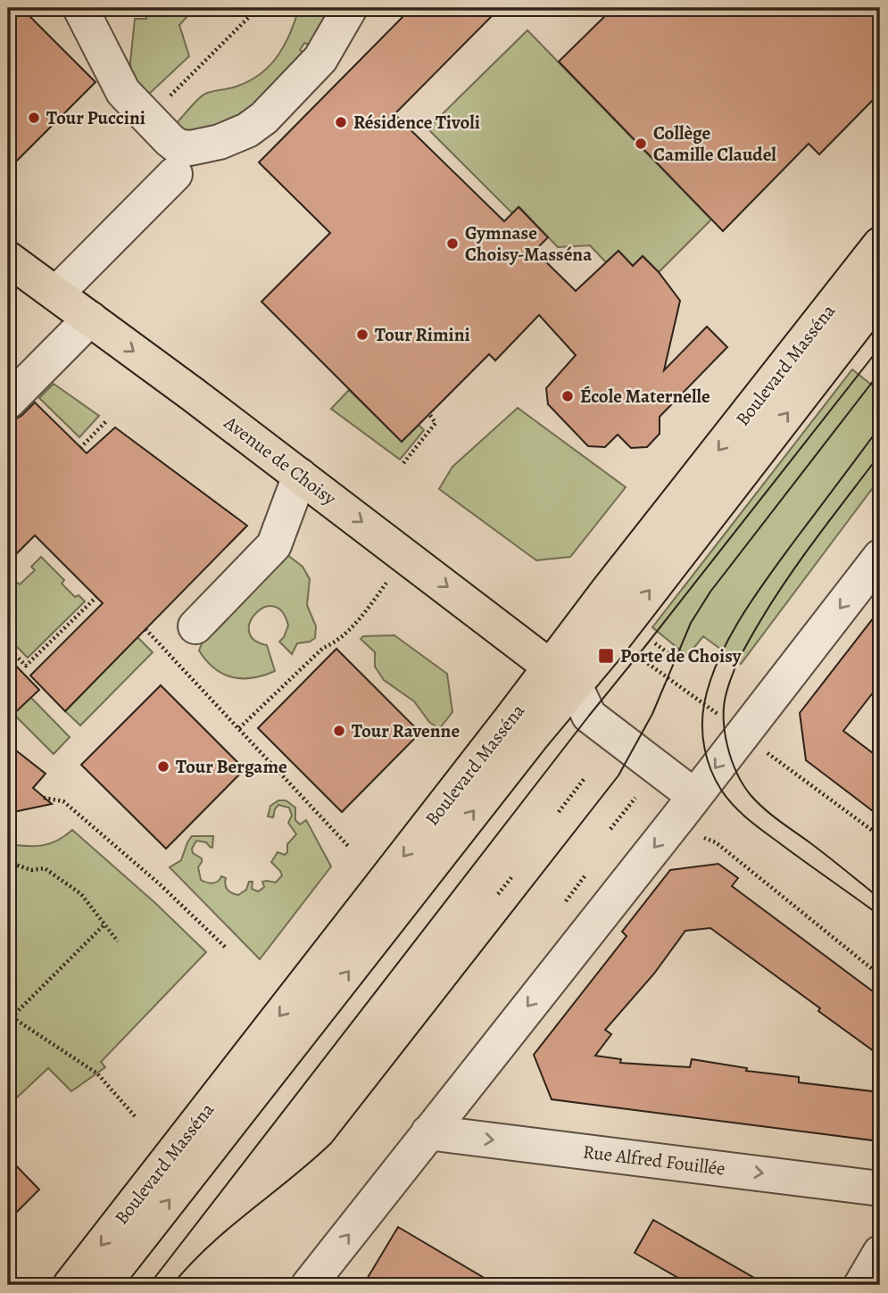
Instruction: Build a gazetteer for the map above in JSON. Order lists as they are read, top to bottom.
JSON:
{
  "streets": {
    "main road": ["Boulevard Masséna", "Avenue de Choisy"],
    "street": ["Rue Alfred Fouillée"]
  },
  "crossings": [
    ["Boulevard Masséna", "Avenue de Choisy"]
  ],
  "one_way": ["Avenue de Choisy", "Rue Alfred Fouillée"],
  "places": {
    "other": [
      "Tour Puccini",
      "Résidence Tivoli",
      "Collège Camille Claudel",
      "Gymnase Choisy-Masséna",
      "Tour Rimini",
      "École Maternelle",
      "Tour Ravenne",
      "Tour Bergame"
    ],
    "transit": ["Porte de Choisy"]
  }
}
